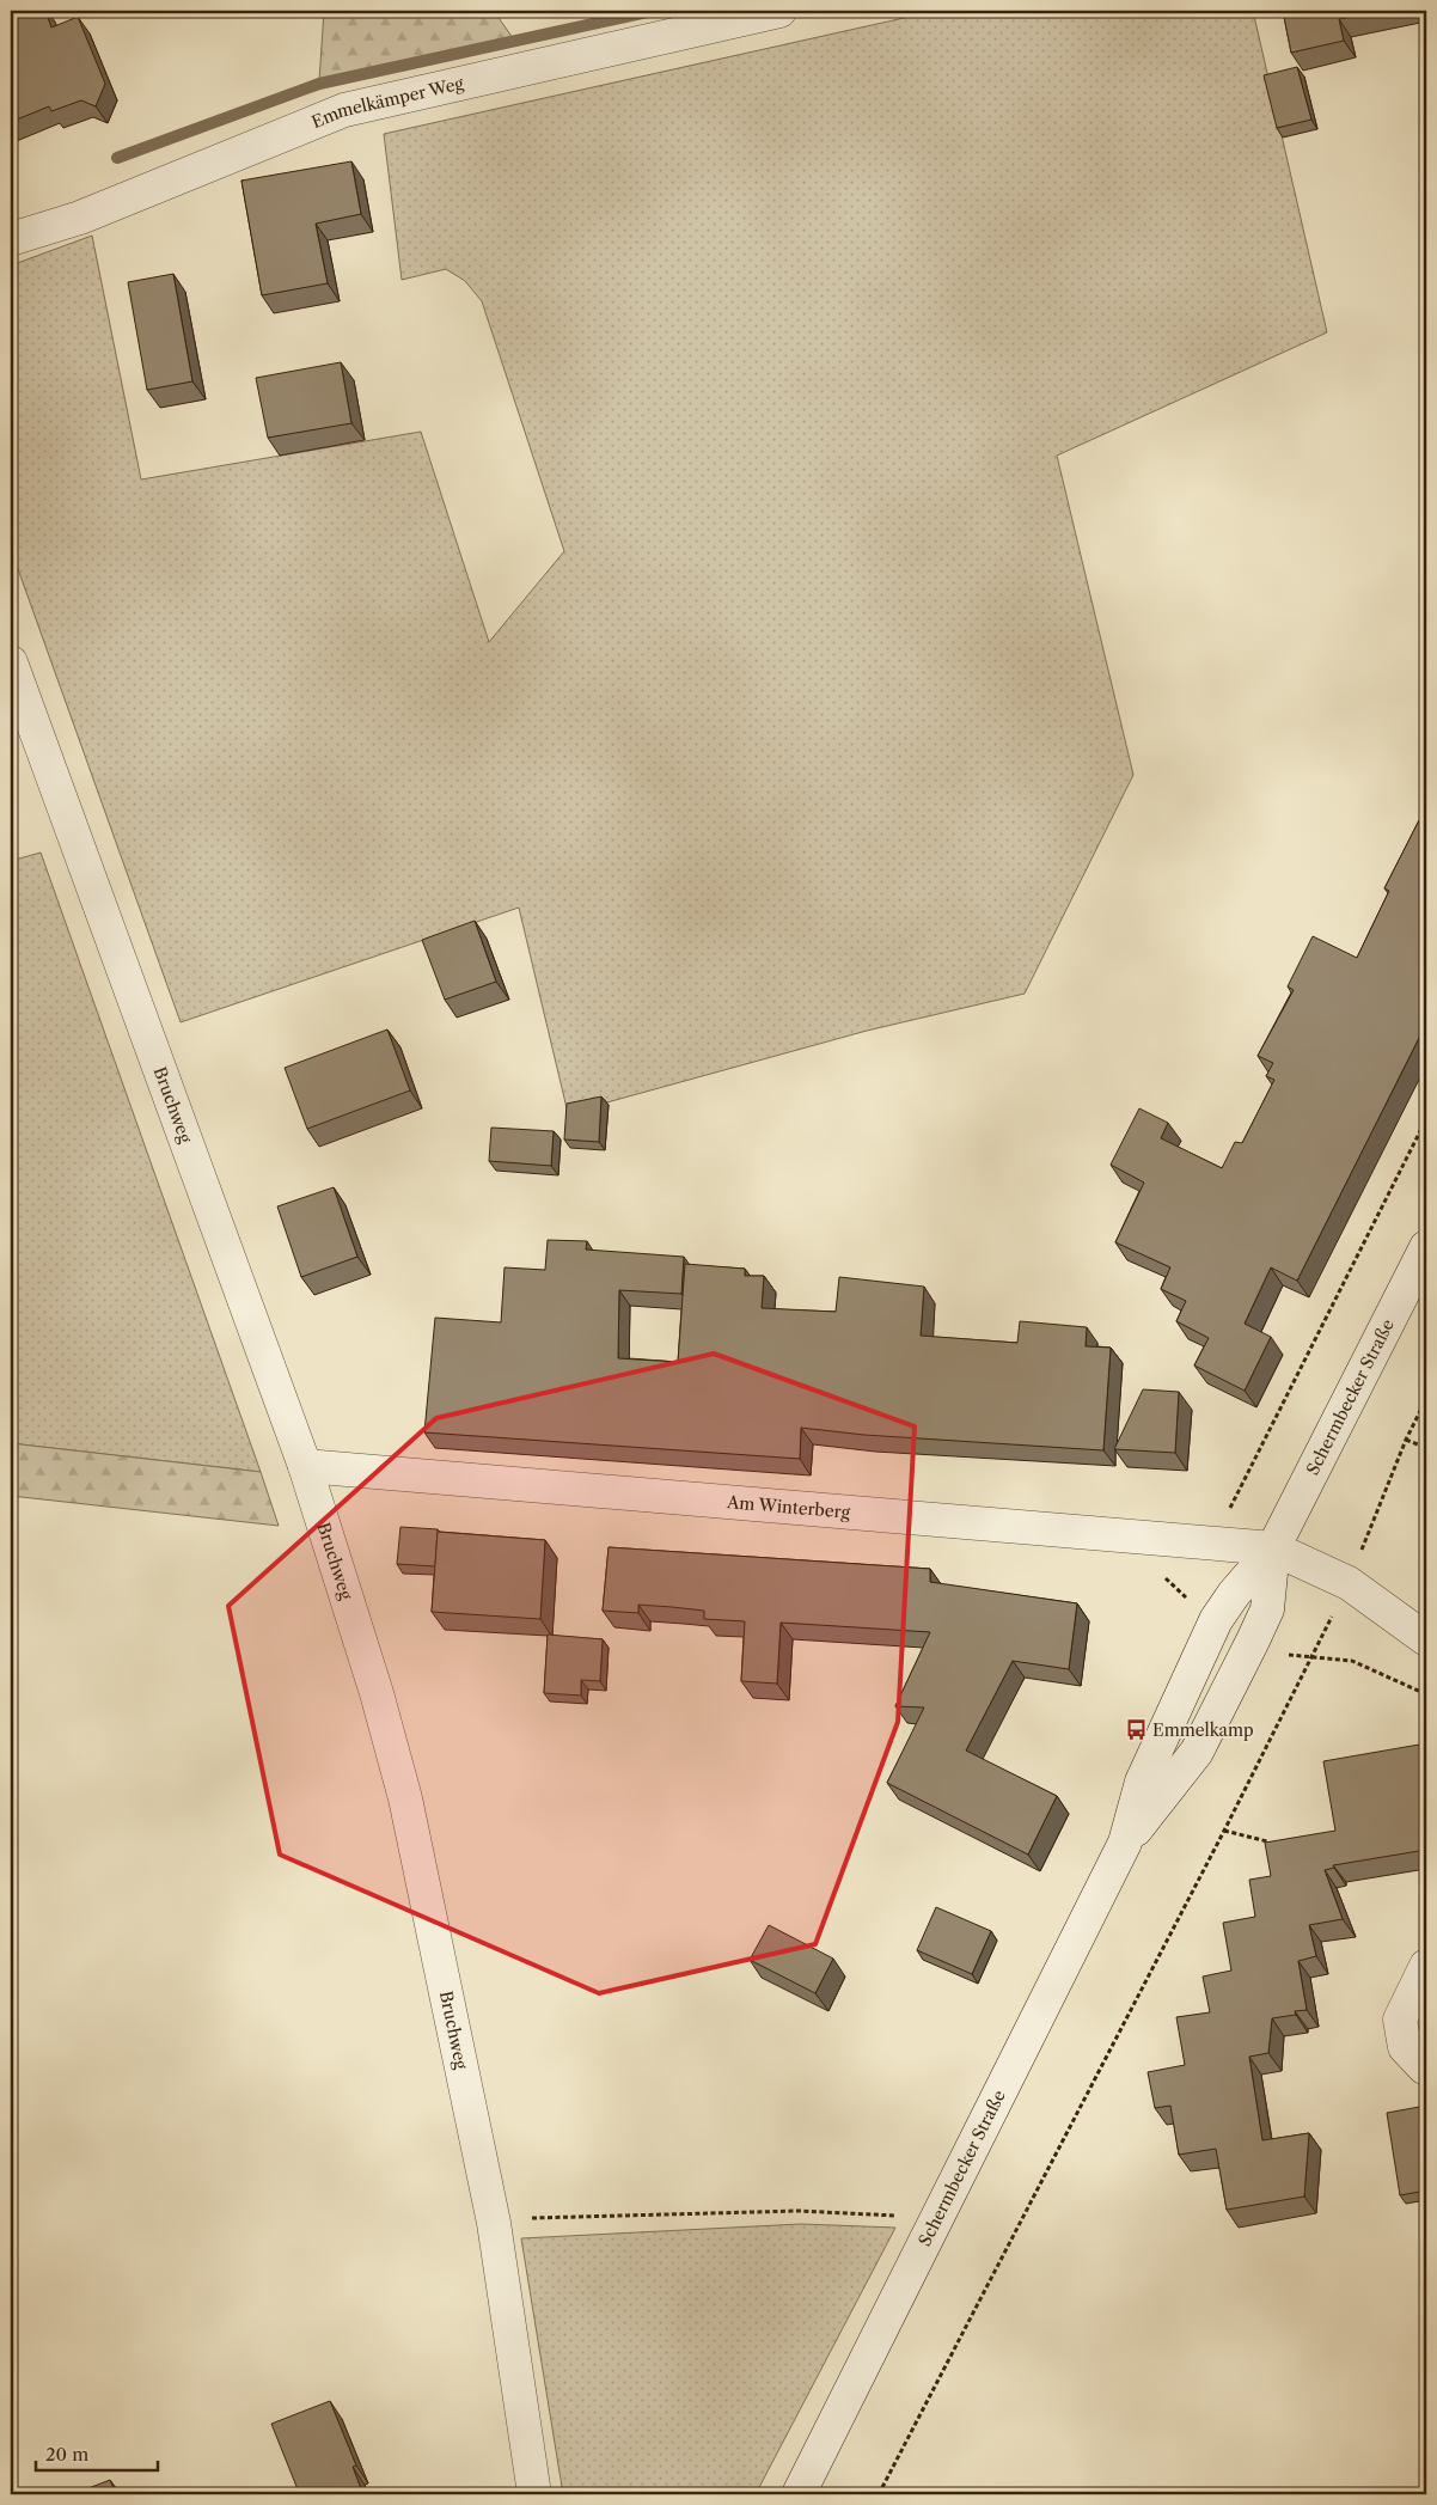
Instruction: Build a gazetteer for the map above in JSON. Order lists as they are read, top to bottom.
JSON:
{
  "streets": {
    "street": [
      "Emmelkämper Weg",
      "Bruchweg",
      "Schermbecker Straße",
      "Am Winterberg"
    ]
  },
  "crossings": [
    ["Bruchweg", "Am Winterberg"],
    ["Schermbecker Straße", "Am Winterberg"]
  ],
  "places": {
    "bus stop": ["Emmelkamp"]
  },
  "scale_bar": "20 m"
}
